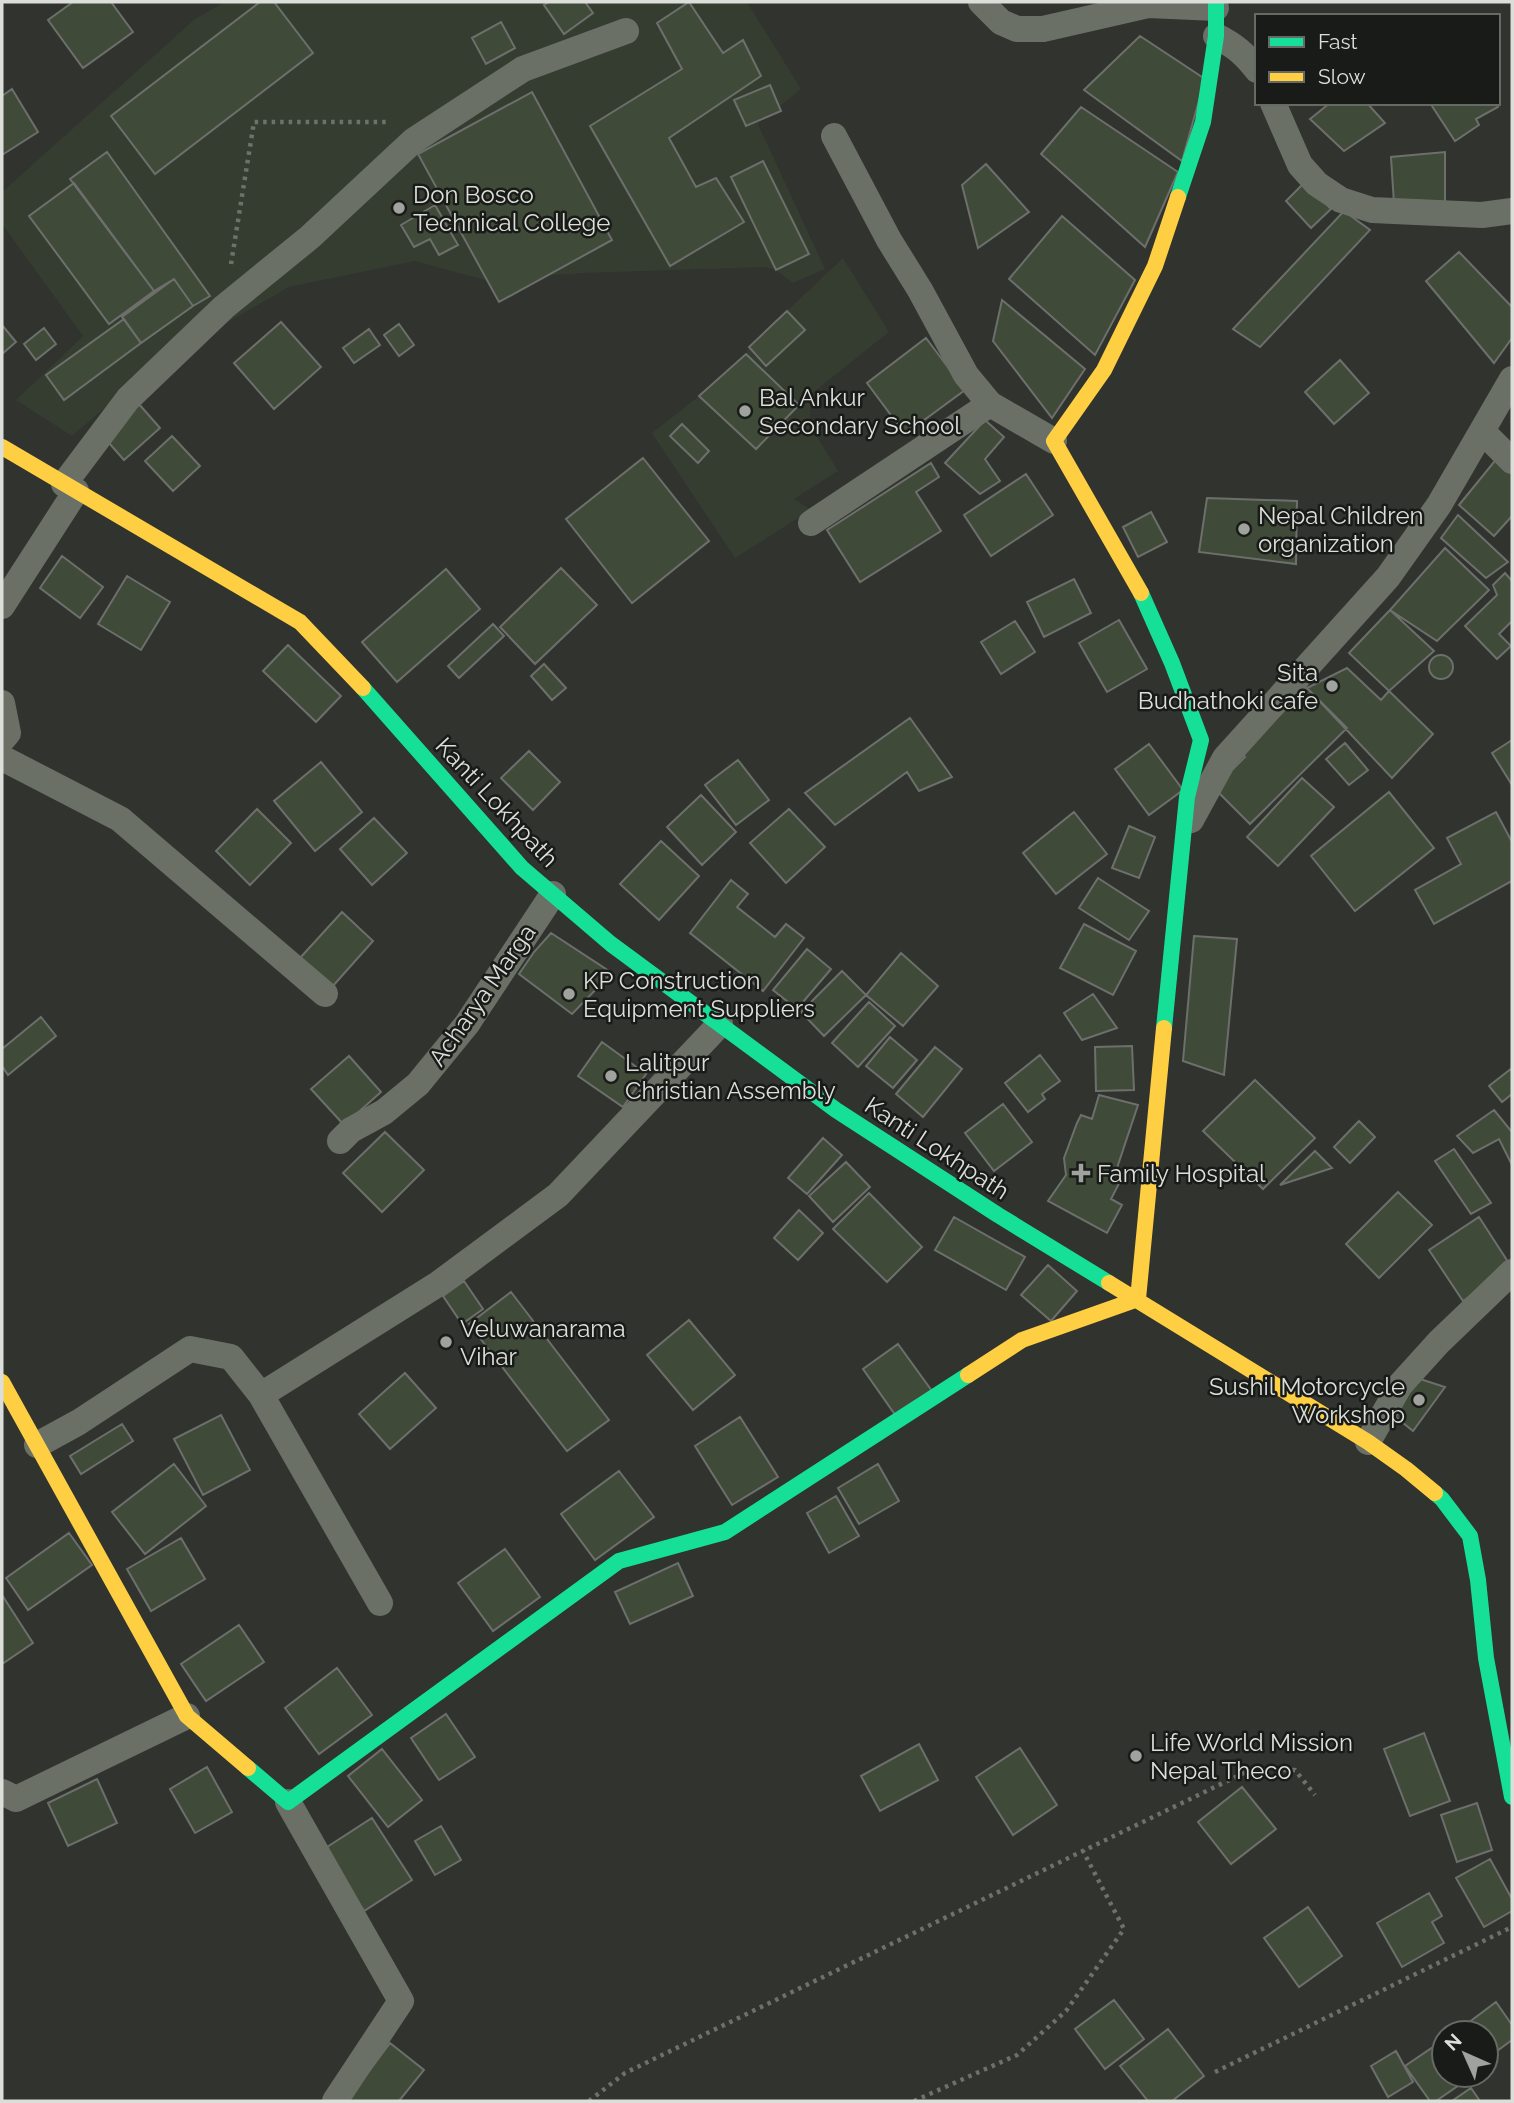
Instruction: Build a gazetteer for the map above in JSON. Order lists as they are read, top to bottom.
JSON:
{
  "streets": {
    "main road": ["Kanti Lokhpath"],
    "street": ["Acharya Marga"]
  },
  "crossings": [
    ["Kanti Lokhpath", "Acharya Marga"]
  ],
  "places": {
    "other": [
      "Don Bosco Technical College",
      "Bal Ankur Secondary School",
      "Nepal Children organization",
      "Sita Budhathoki cafe",
      "KP Construction Equipment Suppliers",
      "Lalitpur Christian Assembly",
      "Veluwanarama Vihar",
      "Sushil Motorcycle Workshop",
      "Life World Mission Nepal Theco"
    ],
    "health": ["Family Hospital"]
  },
  "legend": ["Fast", "Slow"],
  "north": "top left"
}
